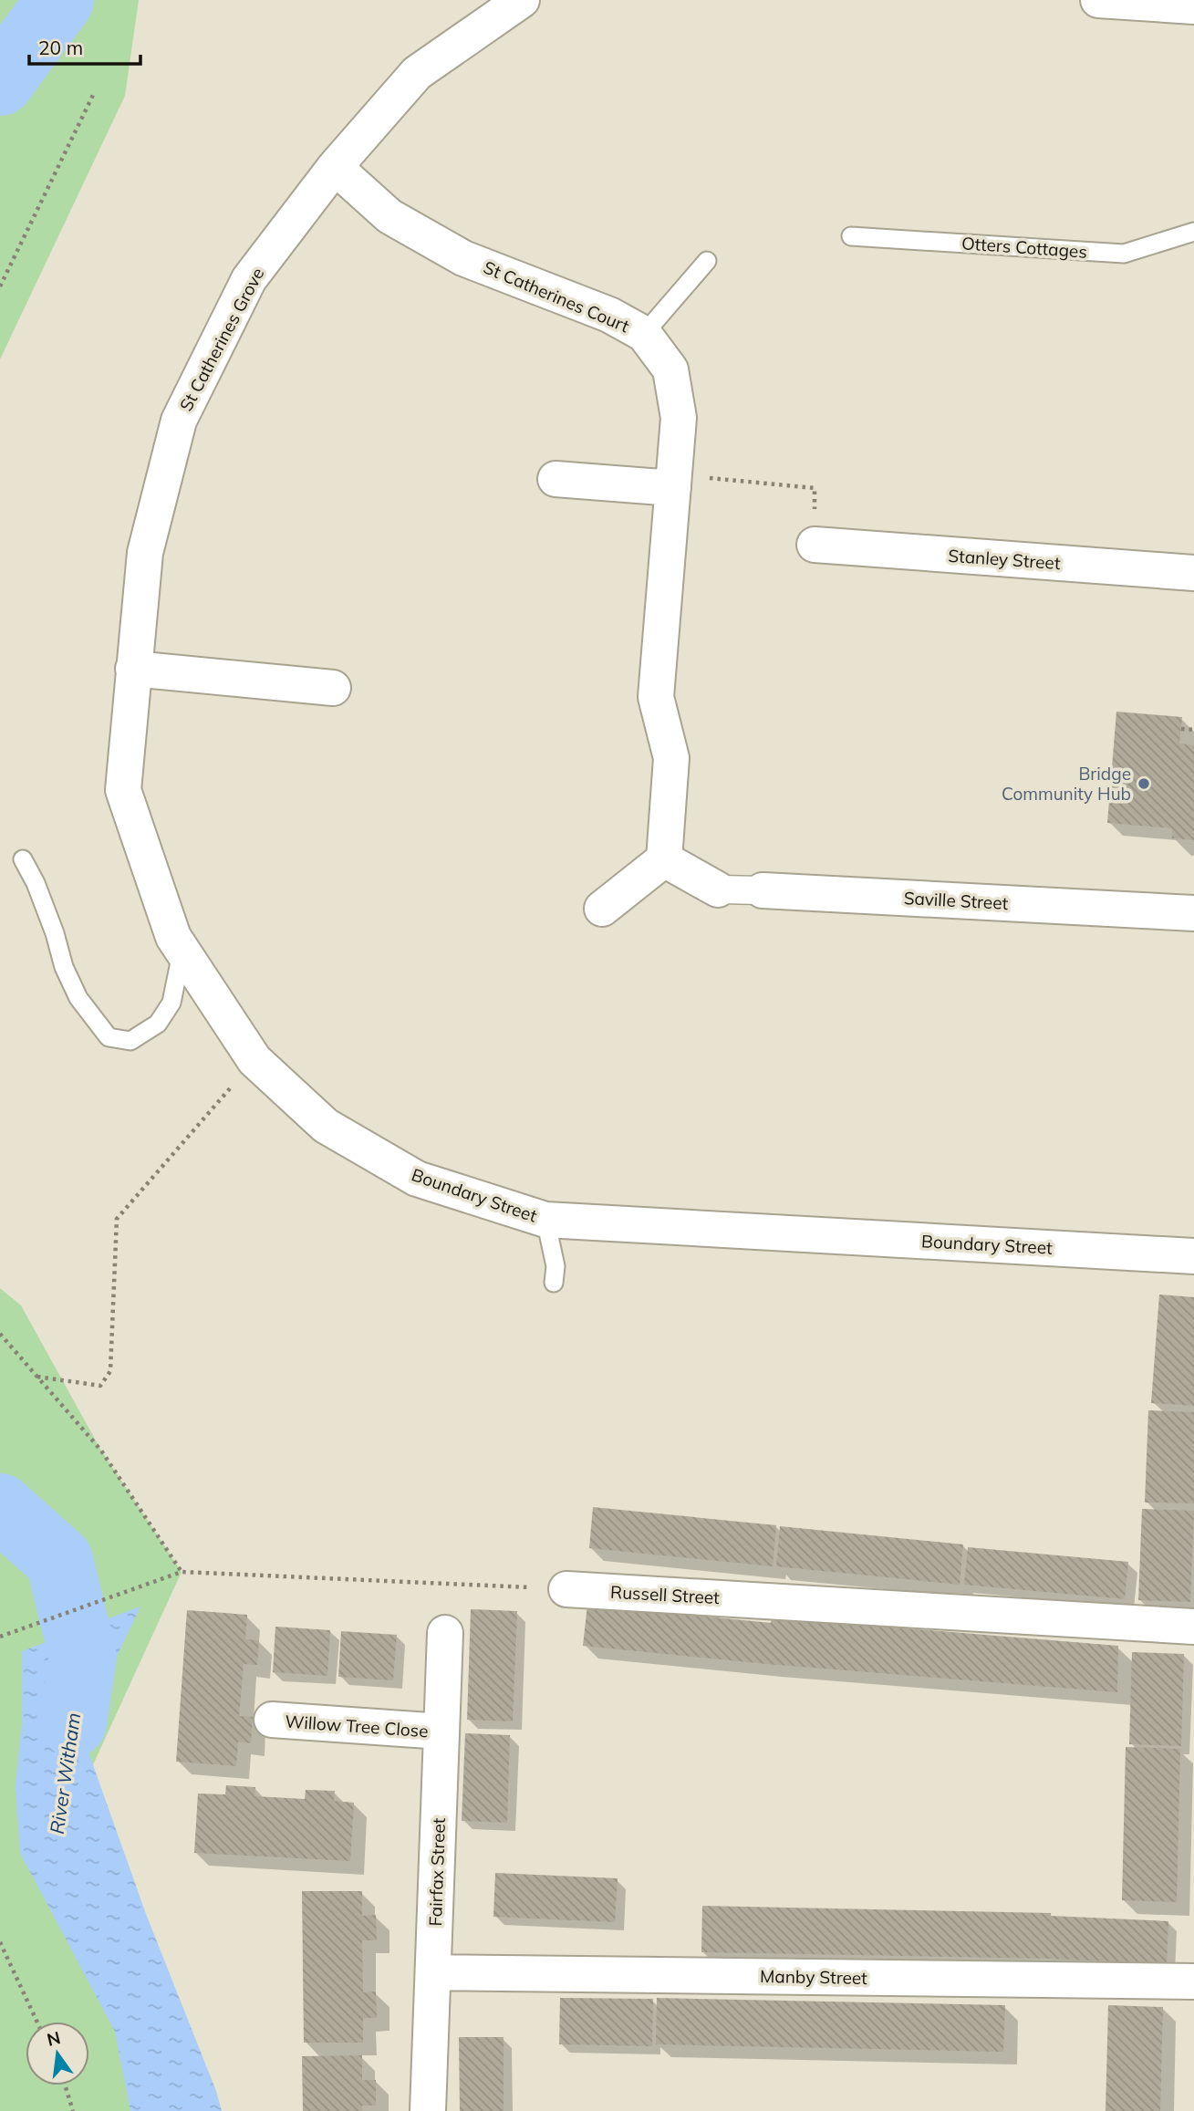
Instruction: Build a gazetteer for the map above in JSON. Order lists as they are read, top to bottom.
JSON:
{
  "streets": {
    "street": [
      "St Catherines Court",
      "St Catherines Grove",
      "Stanley Street",
      "Saville Street",
      "Boundary Street",
      "Russell Street",
      "Willow Tree Close",
      "Fairfax Street",
      "Manby Street"
    ],
    "lane": ["Otters Cottages"]
  },
  "crossings": [
    ["St Catherines Court", "St Catherines Grove"],
    ["St Catherines Grove", "Boundary Street"],
    ["Willow Tree Close", "Fairfax Street"],
    ["Fairfax Street", "Manby Street"]
  ],
  "water": ["River Witham"],
  "places": ["Bridge Community Hub"],
  "scale_bar": "20 m",
  "north": "top"
}
